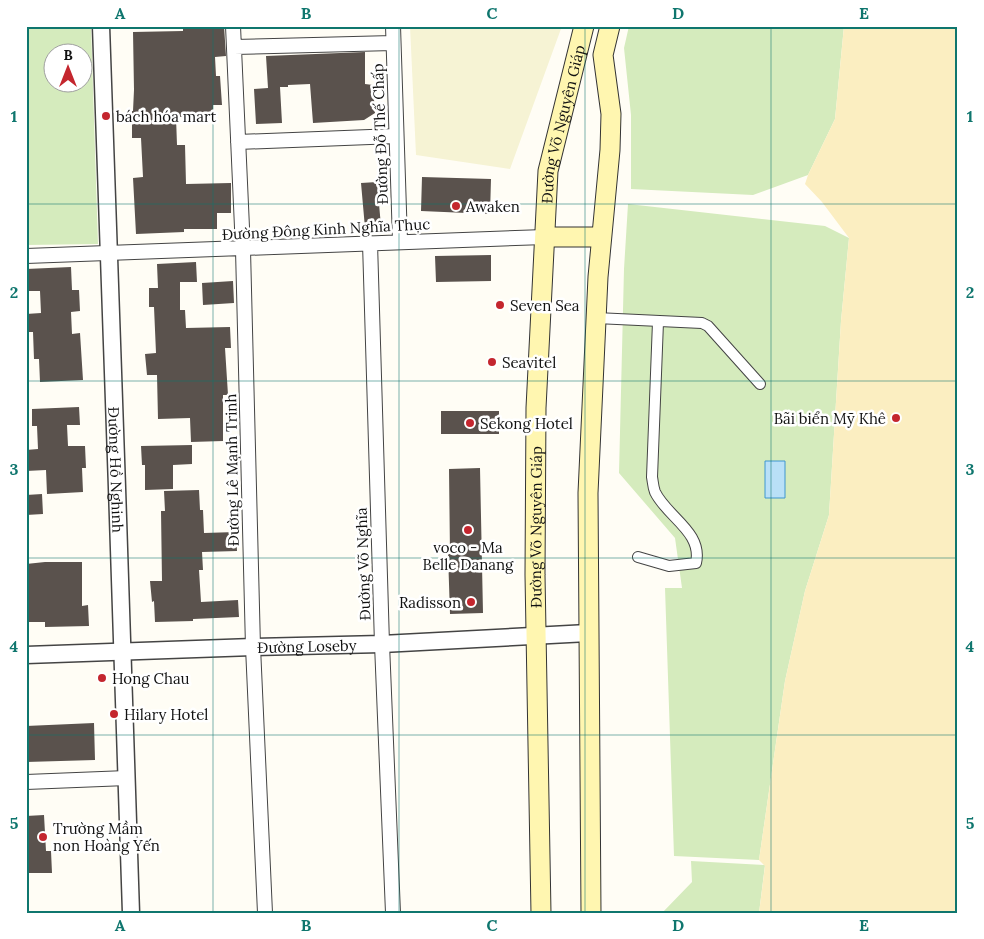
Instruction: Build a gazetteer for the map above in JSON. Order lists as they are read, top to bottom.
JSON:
{
  "streets": {
    "main road": ["Đường Võ Nguyên Giáp"],
    "street": [
      "Đường Đỗ Thế Chấp",
      "Đường Đông Kinh Nghĩa Thục",
      "Đường Hồ Nghinh",
      "Đường Lê Mạnh Trinh",
      "Đường Võ Nghĩa",
      "Đường Loseby"
    ]
  },
  "crossings": [
    ["Đường Võ Nguyên Giáp", "Đường Đông Kinh Nghĩa Thục"],
    ["Đường Võ Nguyên Giáp", "Đường Loseby"],
    ["Đường Đỗ Thế Chấp", "Đường Đông Kinh Nghĩa Thục"],
    ["Đường Đông Kinh Nghĩa Thục", "Đường Hồ Nghinh"],
    ["Đường Đông Kinh Nghĩa Thục", "Đường Lê Mạnh Trinh"],
    ["Đường Đông Kinh Nghĩa Thục", "Đường Võ Nghĩa"],
    ["Đường Hồ Nghinh", "Đường Loseby"],
    ["Đường Lê Mạnh Trinh", "Đường Loseby"],
    ["Đường Võ Nghĩa", "Đường Loseby"]
  ],
  "places": [
    "bách hóa mart",
    "Awaken",
    "Seven Sea",
    "Seavitel",
    "Bãi biển Mỹ Khê",
    "Sekong Hotel",
    "voco - Ma Belle Danang",
    "Radisson",
    "Hong Chau",
    "Hilary Hotel",
    "Trường Mầm non Hoàng Yến"
  ],
  "north": "top",
  "grid": {
    "columns": [
      "A",
      "B",
      "C",
      "D",
      "E"
    ],
    "rows": [
      "1",
      "2",
      "3",
      "4",
      "5"
    ]
  }
}
